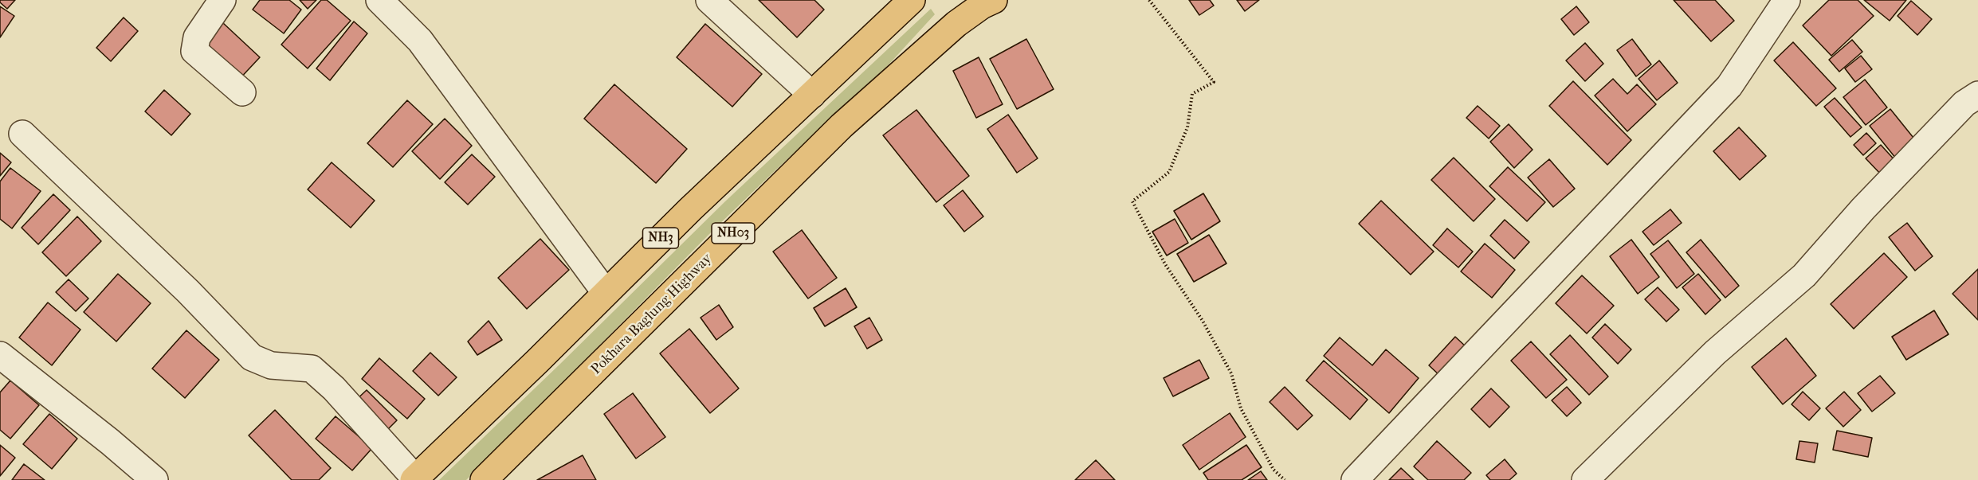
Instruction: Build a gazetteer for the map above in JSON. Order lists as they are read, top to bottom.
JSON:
{
  "streets": {
    "highway": ["NH03", "NH3", "Pokhara Baglung Highway"]
  }
}
